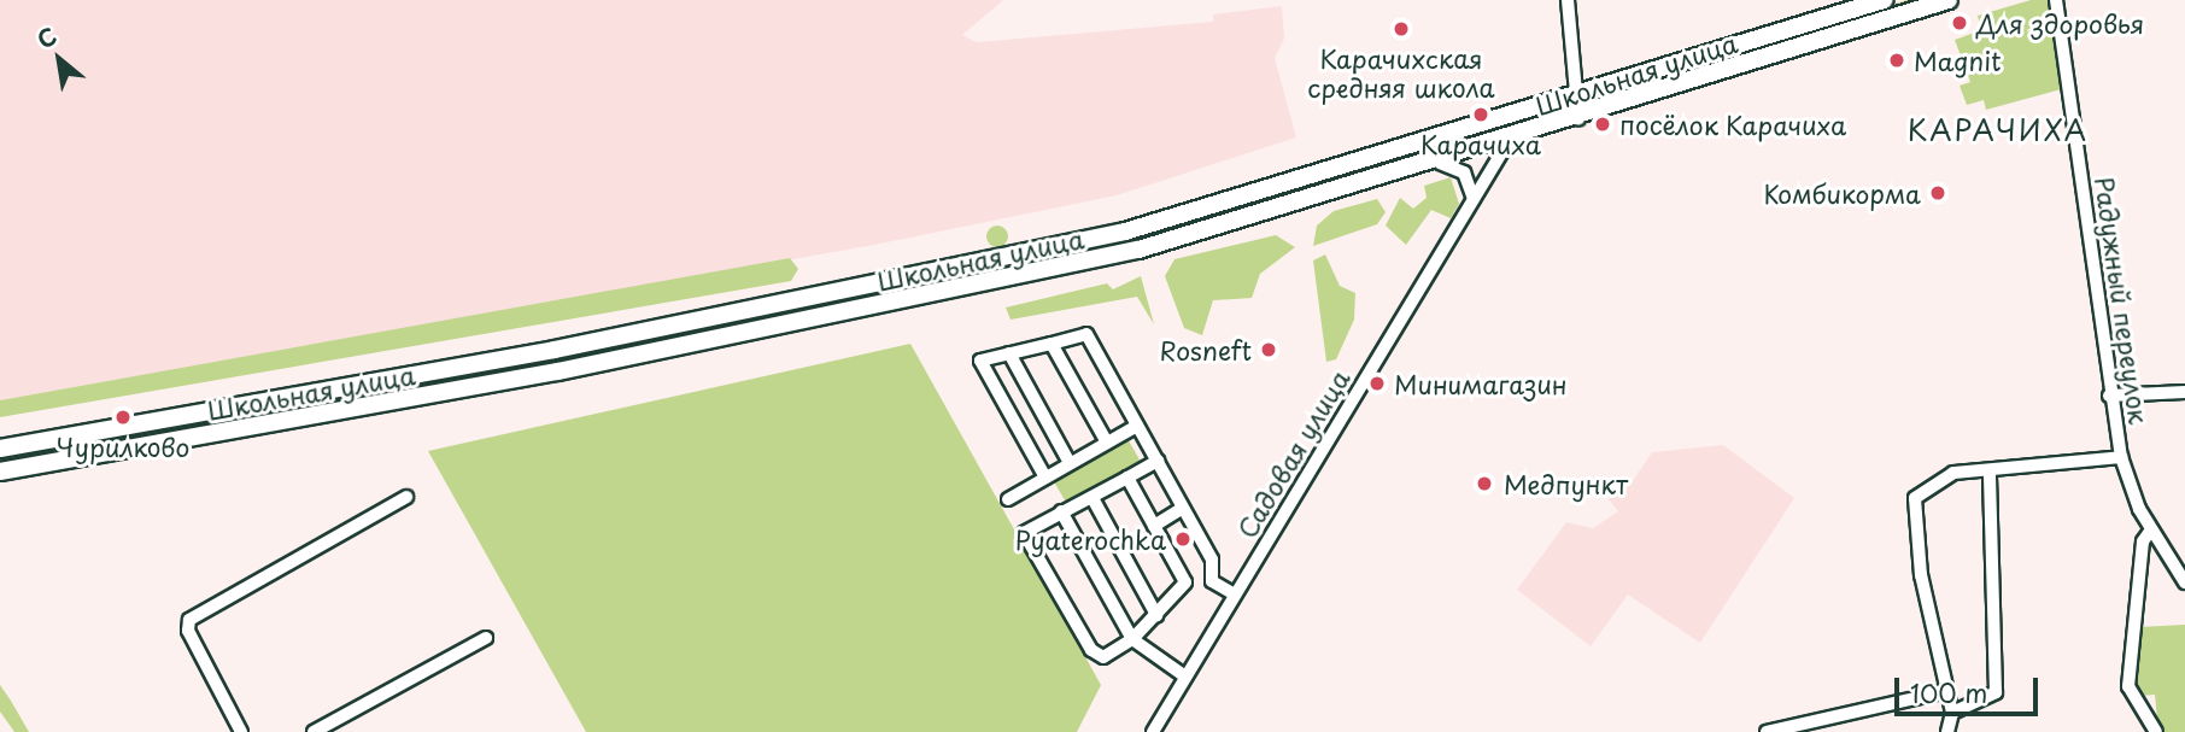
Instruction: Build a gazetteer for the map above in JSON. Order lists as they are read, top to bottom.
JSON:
{
  "streets": {
    "main road": ["Школьная улица"],
    "street": ["Радужный переулок", "Садовая улица"]
  },
  "crossings": [
    ["Школьная улица", "Садовая улица"]
  ],
  "districts": ["КАРАЧИХА"],
  "places": [
    "Для здоровья",
    "Карачихская средняя школа",
    "Magnit",
    "Карачиха",
    "посёлок Карачиха",
    "Комбикорма",
    "Rosneft",
    "Минимагазин",
    "Чурилково",
    "Медпункт",
    "Pyaterochka"
  ],
  "scale_bar": "100 m",
  "north": "top left"
}
